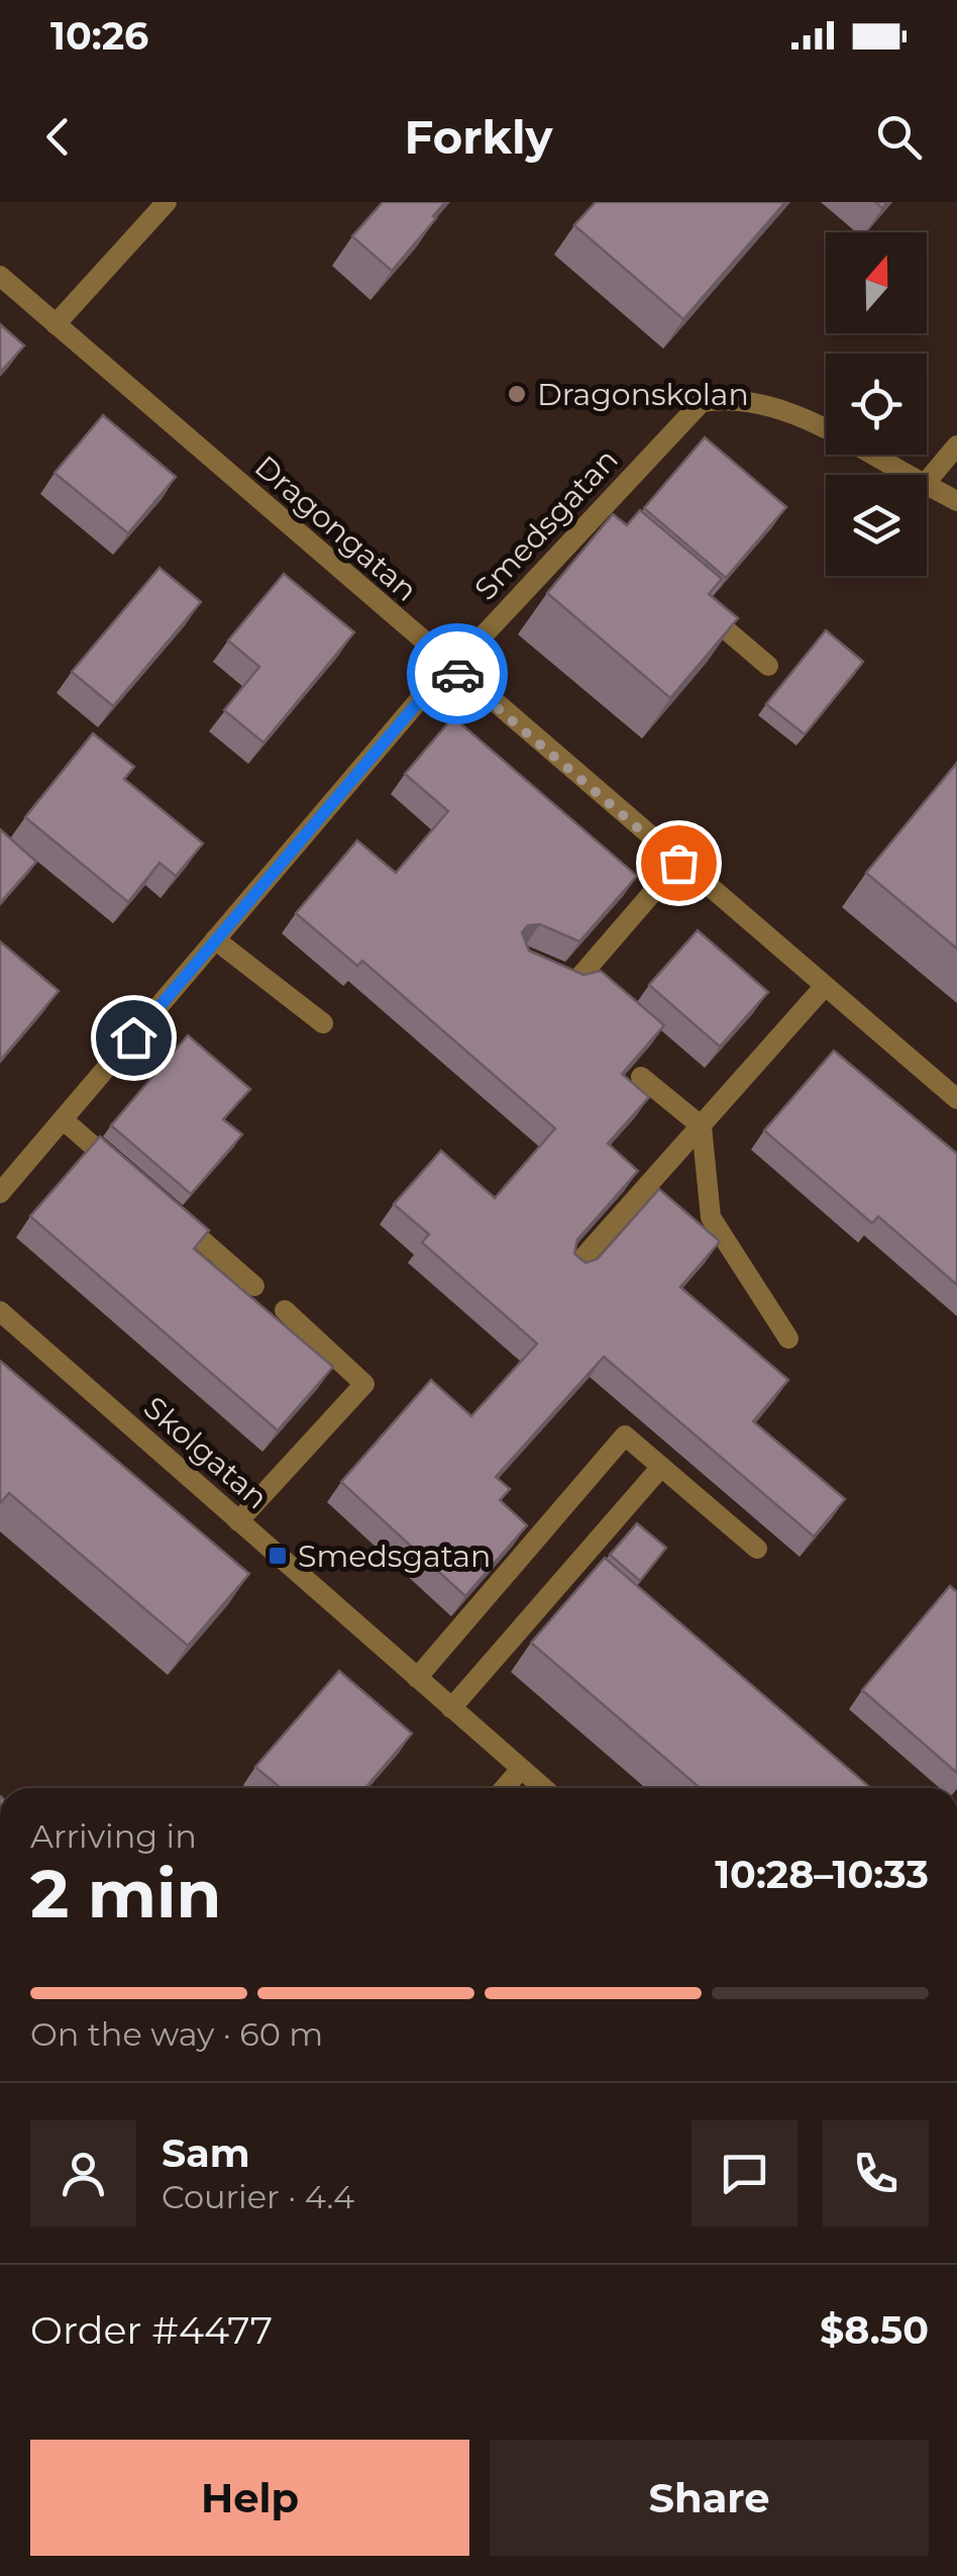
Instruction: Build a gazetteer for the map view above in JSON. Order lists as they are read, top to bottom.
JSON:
{
  "streets": {
    "street": ["Smedsgatan", "Dragongatan", "Skolgatan"]
  },
  "crossings": [
    ["Smedsgatan", "Dragongatan"]
  ],
  "places": {
    "other": ["Dragonskolan"],
    "transit": ["Smedsgatan"]
  },
  "north": "top",
  "page": {
    "status": "10:26",
    "header": "Forkly",
    "heading": ["2 min", "Arriving in", "10:28–10:33"],
    "panel": [
      "Sam",
      "Courier · 4.4",
      "Order #4477",
      "$8.50"
    ],
    "bar": "On the way · 60 m",
    "buttons": ["Help", "Share"]
  }
}
